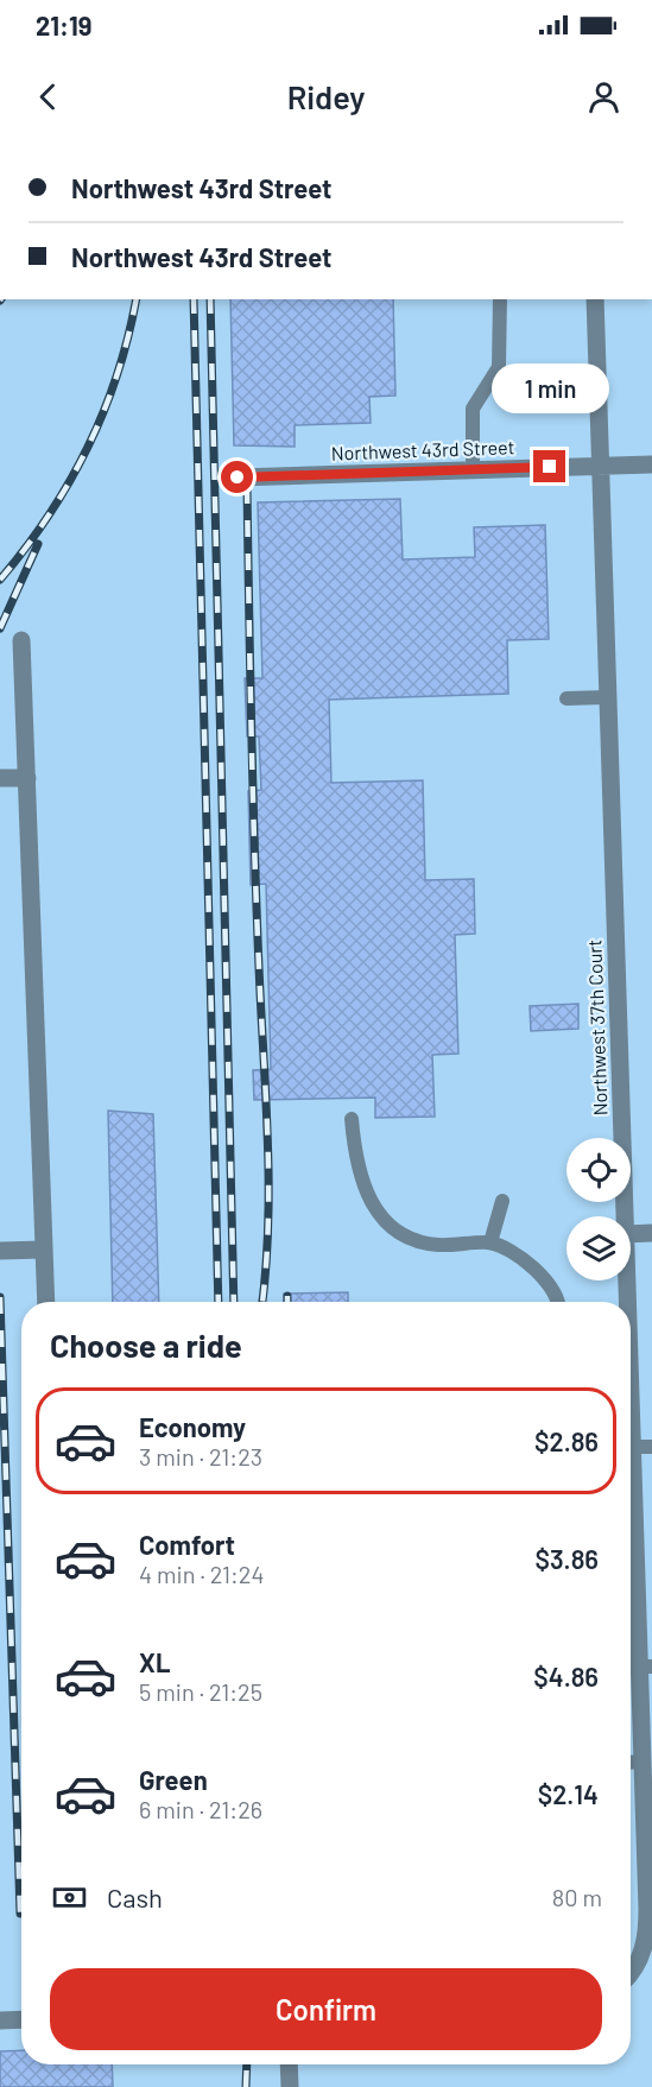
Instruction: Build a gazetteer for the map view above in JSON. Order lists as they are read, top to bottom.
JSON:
{
  "streets": {
    "street": ["Northwest 43rd Street", "Northwest 37th Court"]
  },
  "crossings": [
    ["Northwest 43rd Street", "Northwest 37th Court"]
  ],
  "page": {
    "status": "21:19",
    "header": "Ridey",
    "banner": ["Northwest 43rd Street", "Northwest 43rd Street"],
    "bubble": "1 min",
    "heading": "Choose a ride",
    "list": [
      {
        "name": "Economy",
        "note": "3 min · 21:23",
        "value": "$2.86"
      },
      {
        "name": "Comfort",
        "note": "4 min · 21:24",
        "value": "$3.86"
      },
      {
        "name": "XL",
        "note": "5 min · 21:25",
        "value": "$4.86"
      },
      {
        "name": "Green",
        "note": "6 min · 21:26",
        "value": "$2.14"
      }
    ],
    "pay": ["Cash", "80 m"],
    "buttons": "Confirm"
  }
}
